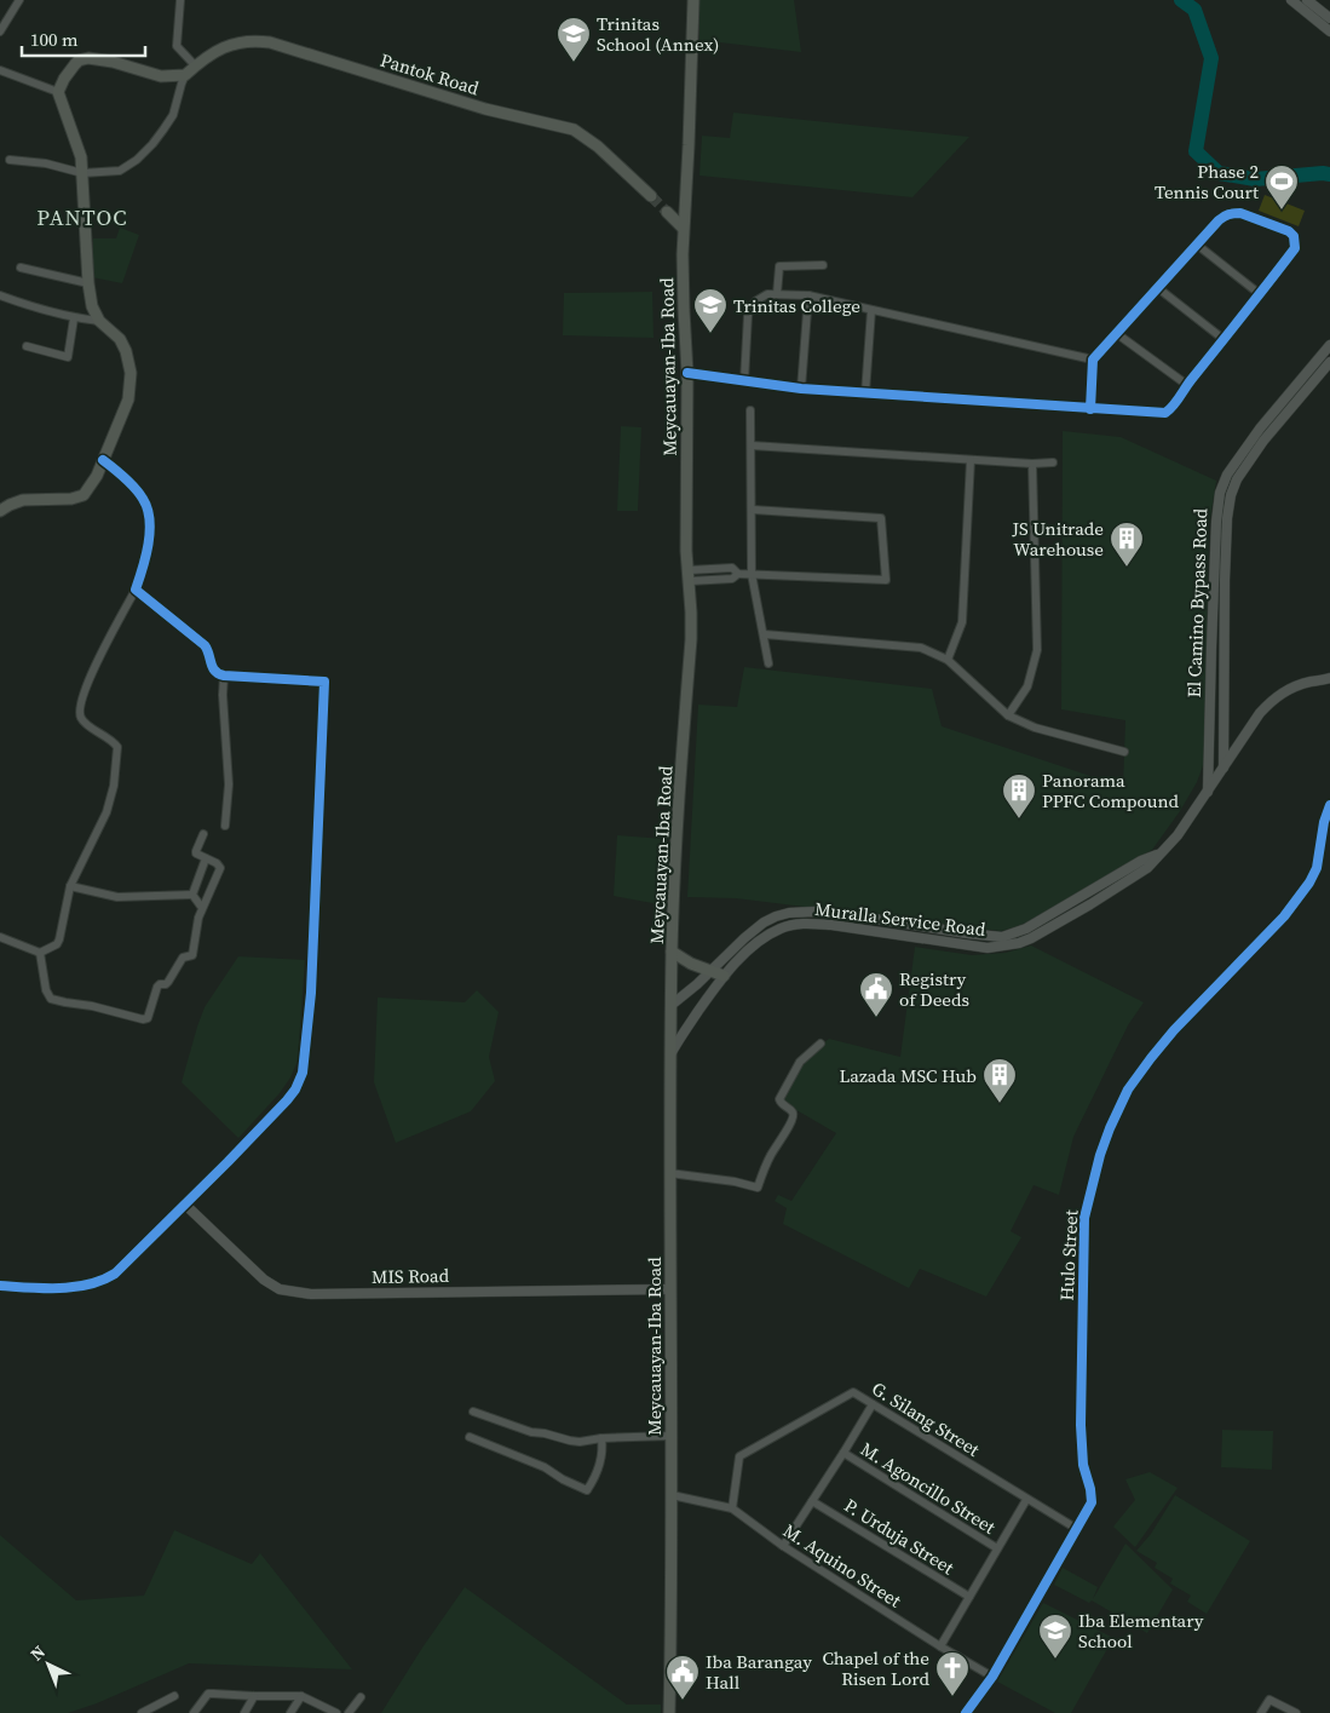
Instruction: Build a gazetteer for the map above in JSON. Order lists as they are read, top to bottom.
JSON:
{
  "streets": {
    "main road": ["Pantok Road", "Meycauayan-Iba Road"],
    "street": [
      "El Camino Bypass Road",
      "Muralla Service Road",
      "Hulo Street",
      "MIS Road",
      "G. Silang Street",
      "M. Agoncillo Street",
      "P. Urduja Street",
      "M. Aquino Street"
    ]
  },
  "crossings": [
    ["Meycauayan-Iba Road", "Muralla Service Road"],
    ["Meycauayan-Iba Road", "MIS Road"],
    ["Meycauayan-Iba Road", "M. Aquino Street"],
    ["El Camino Bypass Road", "Muralla Service Road"],
    ["Hulo Street", "G. Silang Street"],
    ["Hulo Street", "M. Aquino Street"],
    ["G. Silang Street", "M. Aquino Street"]
  ],
  "districts": ["PANTOC"],
  "places": {
    "school or university": ["Trinitas School (Annex)", "Trinitas College", "Iba Elementary School"],
    "sports": ["Phase 2 Tennis Court"],
    "building": ["JS Unitrade Warehouse", "Panorama PPFC Compound", "Lazada MSC Hub"],
    "public building": ["Registry of Deeds", "Iba Barangay Hall"],
    "church": ["Chapel of the Risen Lord"]
  },
  "scale_bar": "100 m",
  "north": "top left"
}
